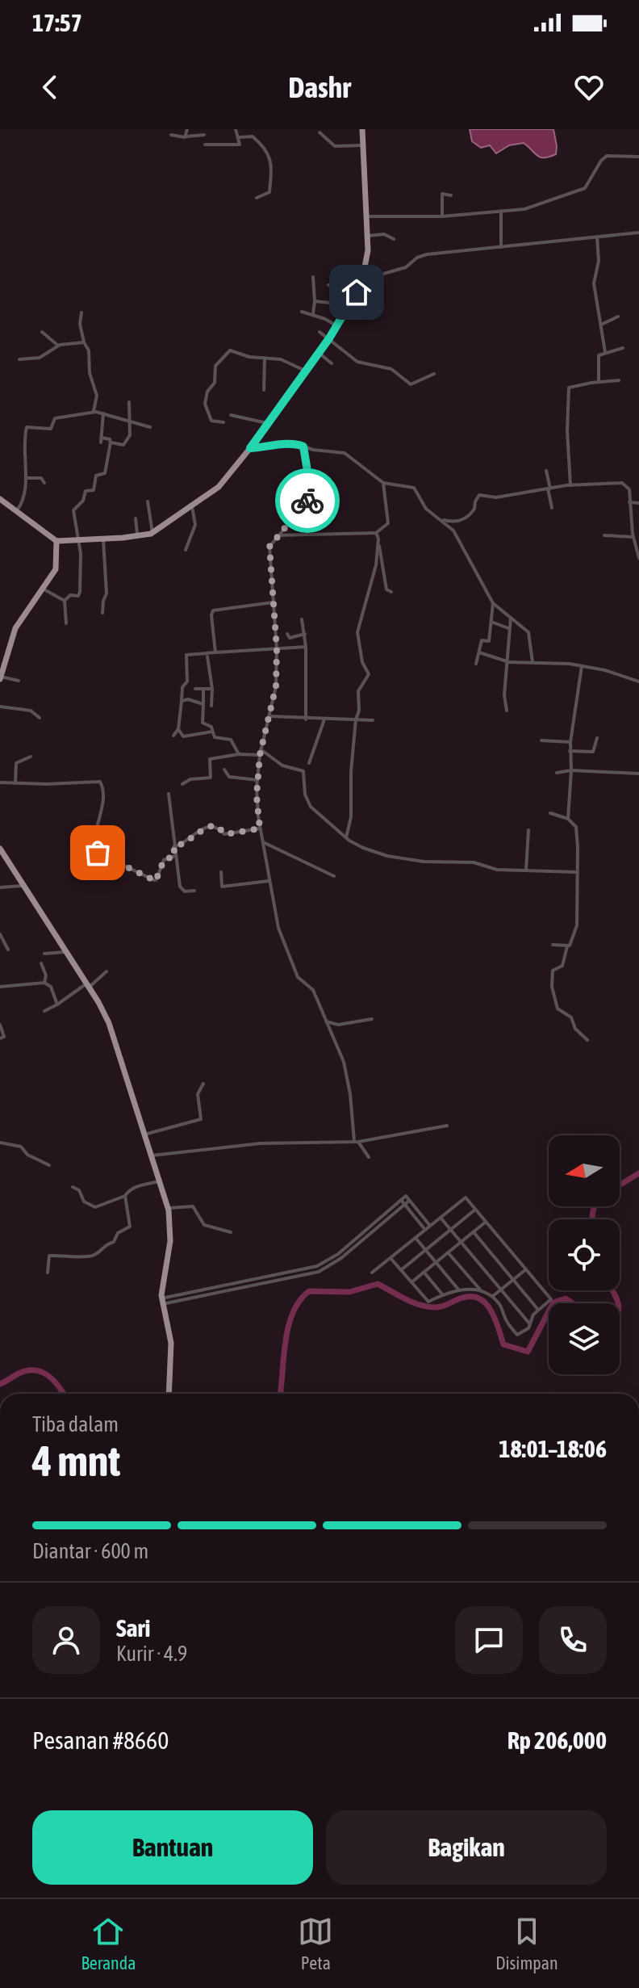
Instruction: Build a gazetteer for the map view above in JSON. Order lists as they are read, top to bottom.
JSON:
{
  "north": "left",
  "page": {
    "status": "17:57",
    "header": "Dashr",
    "heading": ["4 mnt", "Tiba dalam", "18:01–18:06"],
    "panel": [
      "Sari",
      "Kurir · 4.9",
      "Pesanan #8660",
      "Rp 206,000"
    ],
    "bar": "Diantar · 600 m",
    "buttons": ["Bantuan", "Bagikan"],
    "tabs": ["Beranda", "Peta", "Disimpan"]
  }
}
